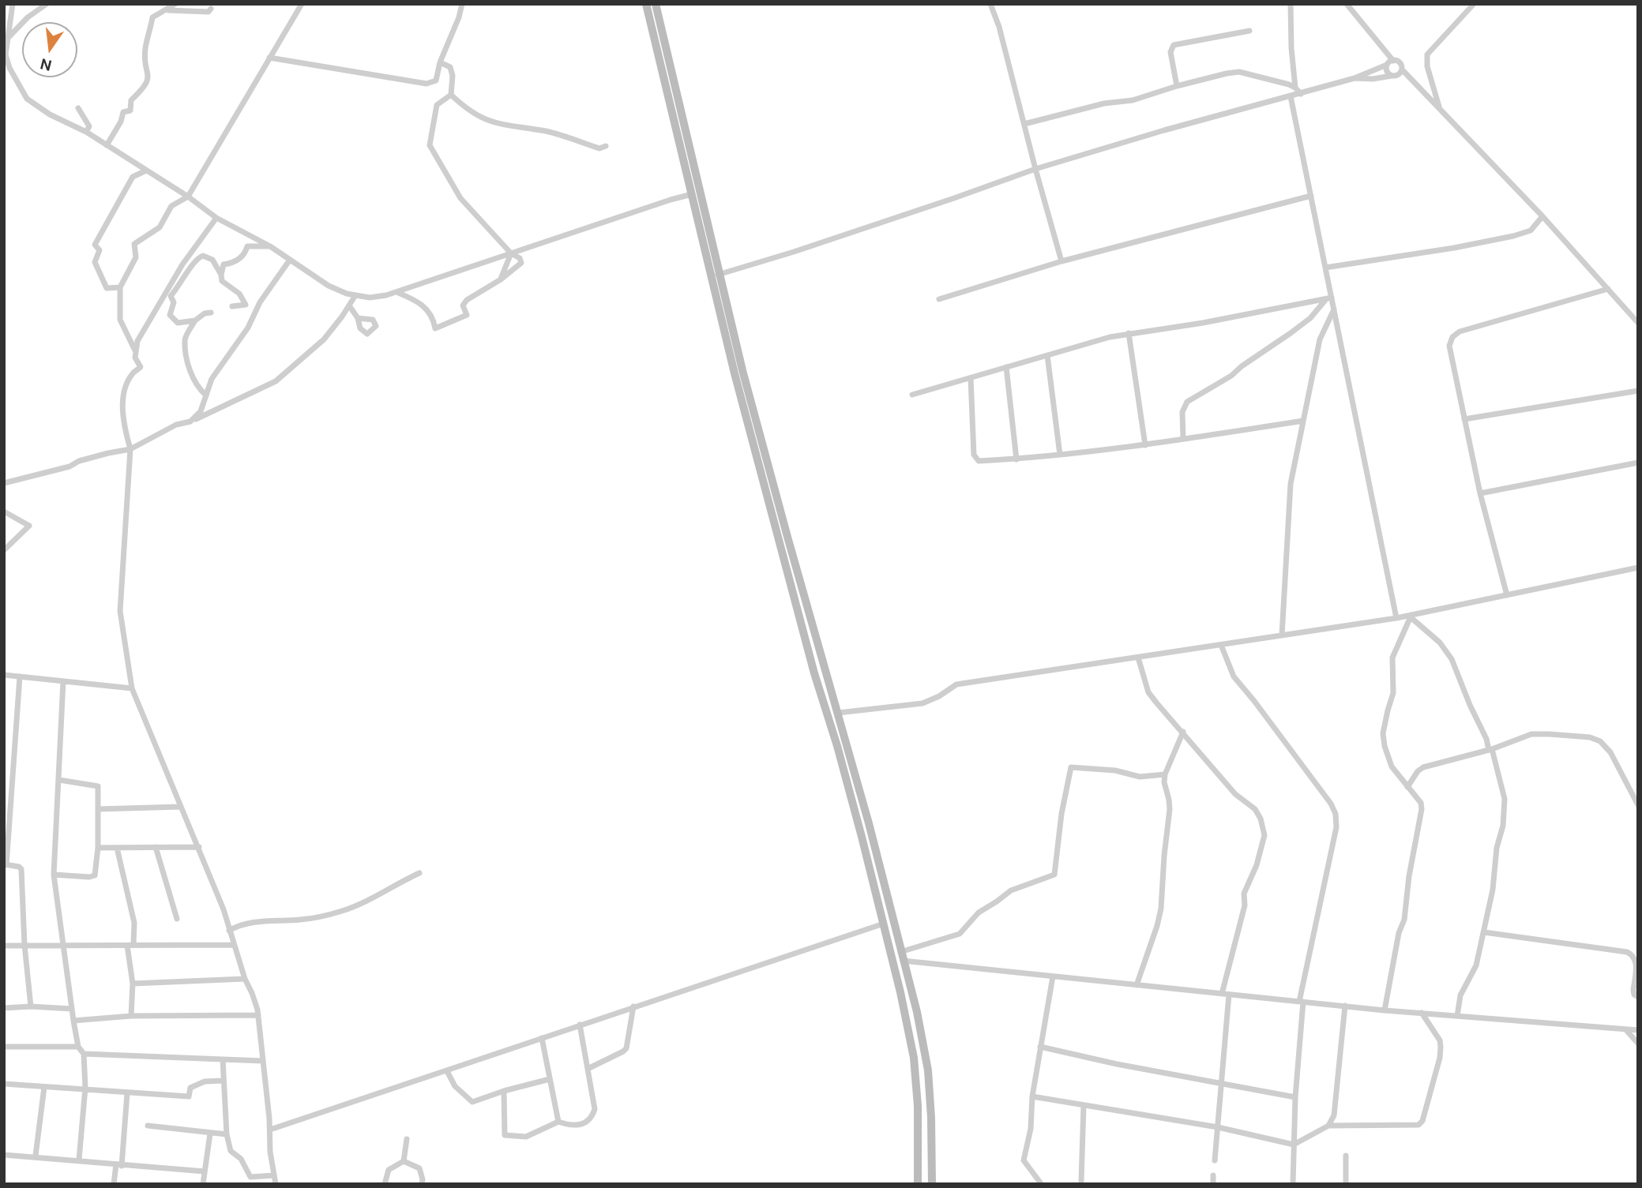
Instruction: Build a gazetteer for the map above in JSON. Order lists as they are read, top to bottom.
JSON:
{
  "north": "bottom"
}
